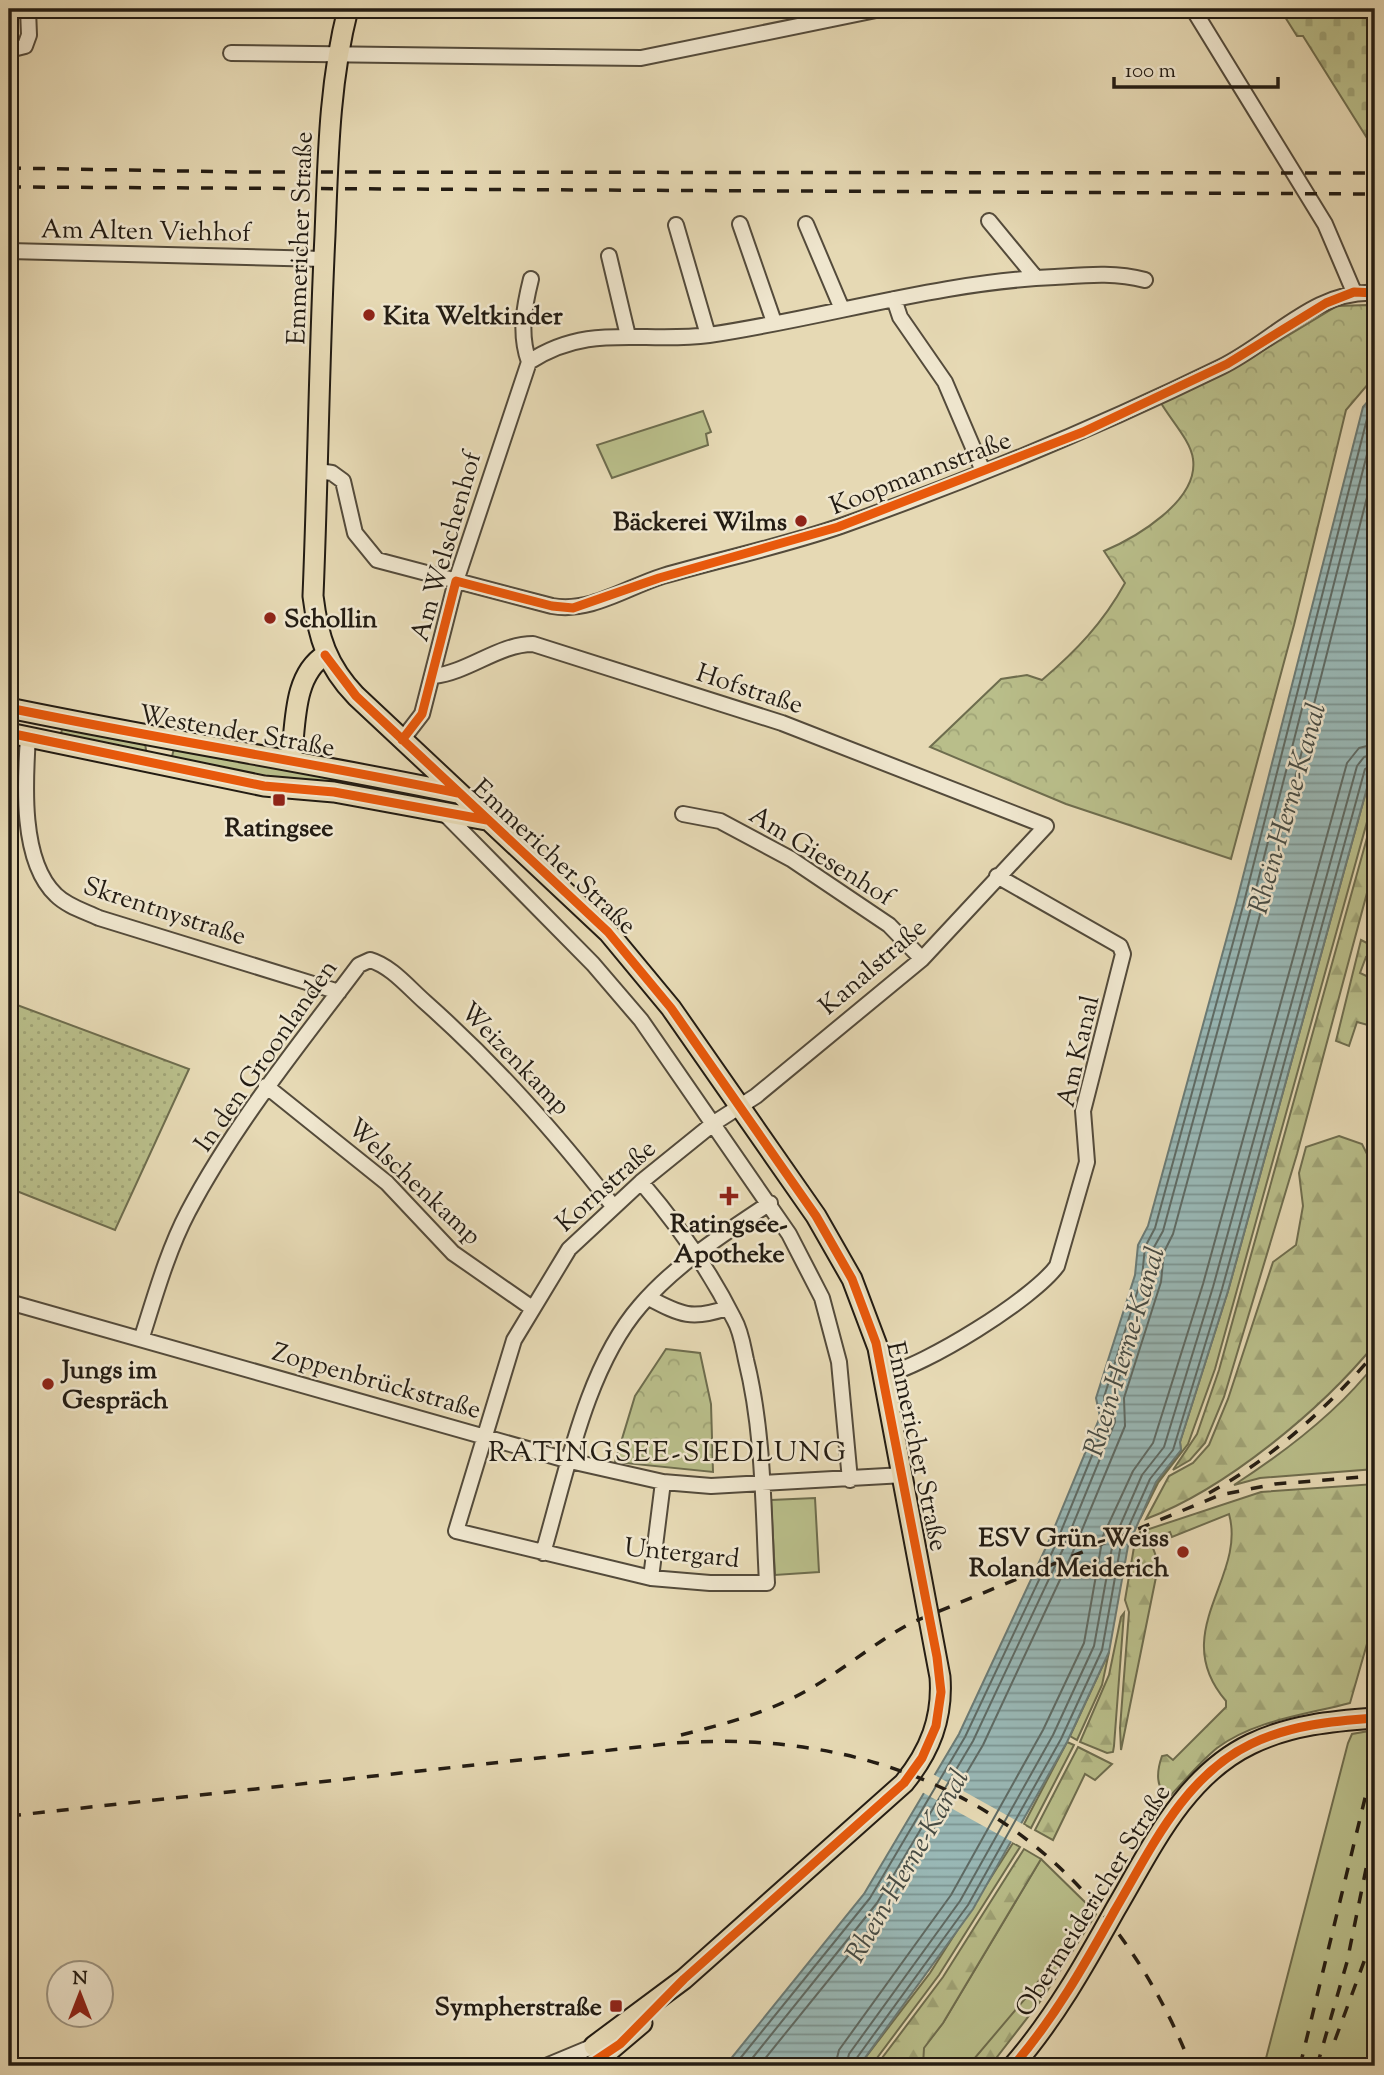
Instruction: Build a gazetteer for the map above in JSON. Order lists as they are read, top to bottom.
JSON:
{
  "streets": {
    "main road": ["Emmericher Straße", "Westender Straße", "Obermeidericher Straße"],
    "street": [
      "Am Alten Viehhof",
      "Koopmannstraße",
      "Am Welschenhof",
      "Hofstraße",
      "Am Giesenhof",
      "Skrentnystraße",
      "Kanalstraße",
      "Am Kanal",
      "In den Groonlanden",
      "Weizenkamp",
      "Welschenkamp",
      "Kornstraße",
      "Zoppenbrückstraße",
      "Untergard"
    ]
  },
  "crossings": [
    ["Am Alten Viehhof", "Emmericher Straße"],
    ["Emmericher Straße", "Koopmannstraße"],
    ["Emmericher Straße", "Am Welschenhof"],
    ["Emmericher Straße", "Westender Straße"],
    ["Emmericher Straße", "Kanalstraße"],
    ["Emmericher Straße", "Am Kanal"],
    ["Emmericher Straße", "Kornstraße"],
    ["Emmericher Straße", "Zoppenbrückstraße"],
    ["Koopmannstraße", "Am Welschenhof"],
    ["Am Welschenhof", "Hofstraße"],
    ["Hofstraße", "Kanalstraße"],
    ["Westender Straße", "Skrentnystraße"],
    ["Am Giesenhof", "Kanalstraße"],
    ["Skrentnystraße", "In den Groonlanden"],
    ["Kanalstraße", "Am Kanal"],
    ["Kanalstraße", "Kornstraße"],
    ["In den Groonlanden", "Weizenkamp"],
    ["In den Groonlanden", "Welschenkamp"],
    ["In den Groonlanden", "Zoppenbrückstraße"],
    ["Weizenkamp", "Kornstraße"],
    ["Welschenkamp", "Kornstraße"],
    ["Kornstraße", "Zoppenbrückstraße"],
    ["Kornstraße", "Untergard"],
    ["Zoppenbrückstraße", "Untergard"]
  ],
  "districts": ["RATINGSEE-SIEDLUNG"],
  "water": ["Rhein-Herne-Kanal"],
  "places": {
    "other": [
      "Kita Weltkinder",
      "Bäckerei Wilms",
      "Schollin",
      "Jungs im Gespräch",
      "ESV Grün-Weiss Roland Meiderich"
    ],
    "transit": ["Ratingsee", "Sympherstraße"],
    "health": ["Ratingsee- Apotheke"]
  },
  "scale_bar": "100 m",
  "north": "top"
}
